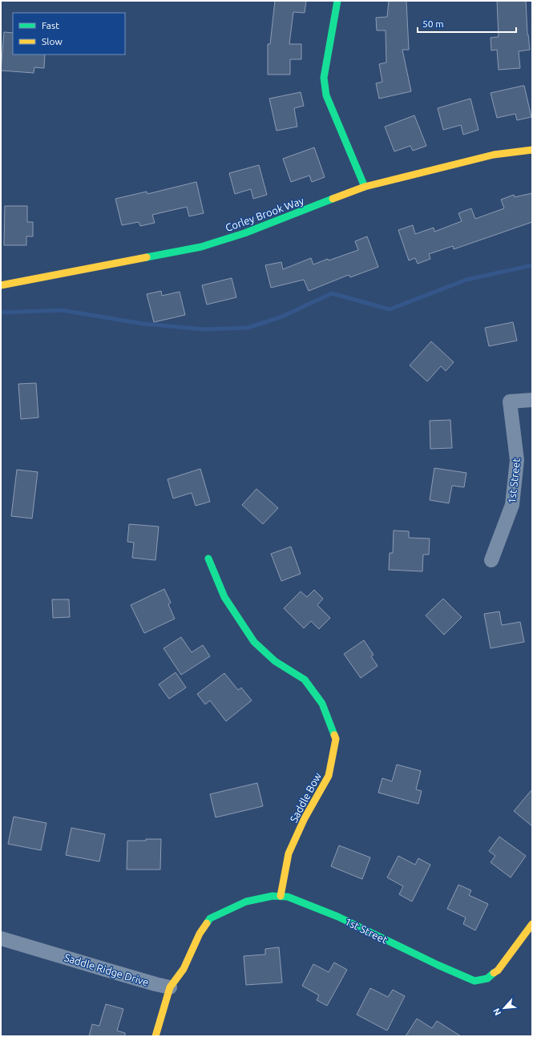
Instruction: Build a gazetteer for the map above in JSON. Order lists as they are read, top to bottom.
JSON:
{
  "streets": {
    "street": [
      "Corley Brook Way",
      "1st Street",
      "Saddle Bow",
      "Saddle Ridge Drive"
    ]
  },
  "crossings": [
    ["1st Street", "Saddle Bow"],
    ["1st Street", "Saddle Ridge Drive"]
  ],
  "legend": ["Fast", "Slow"],
  "scale_bar": "50 m",
  "north": "bottom left"
}
